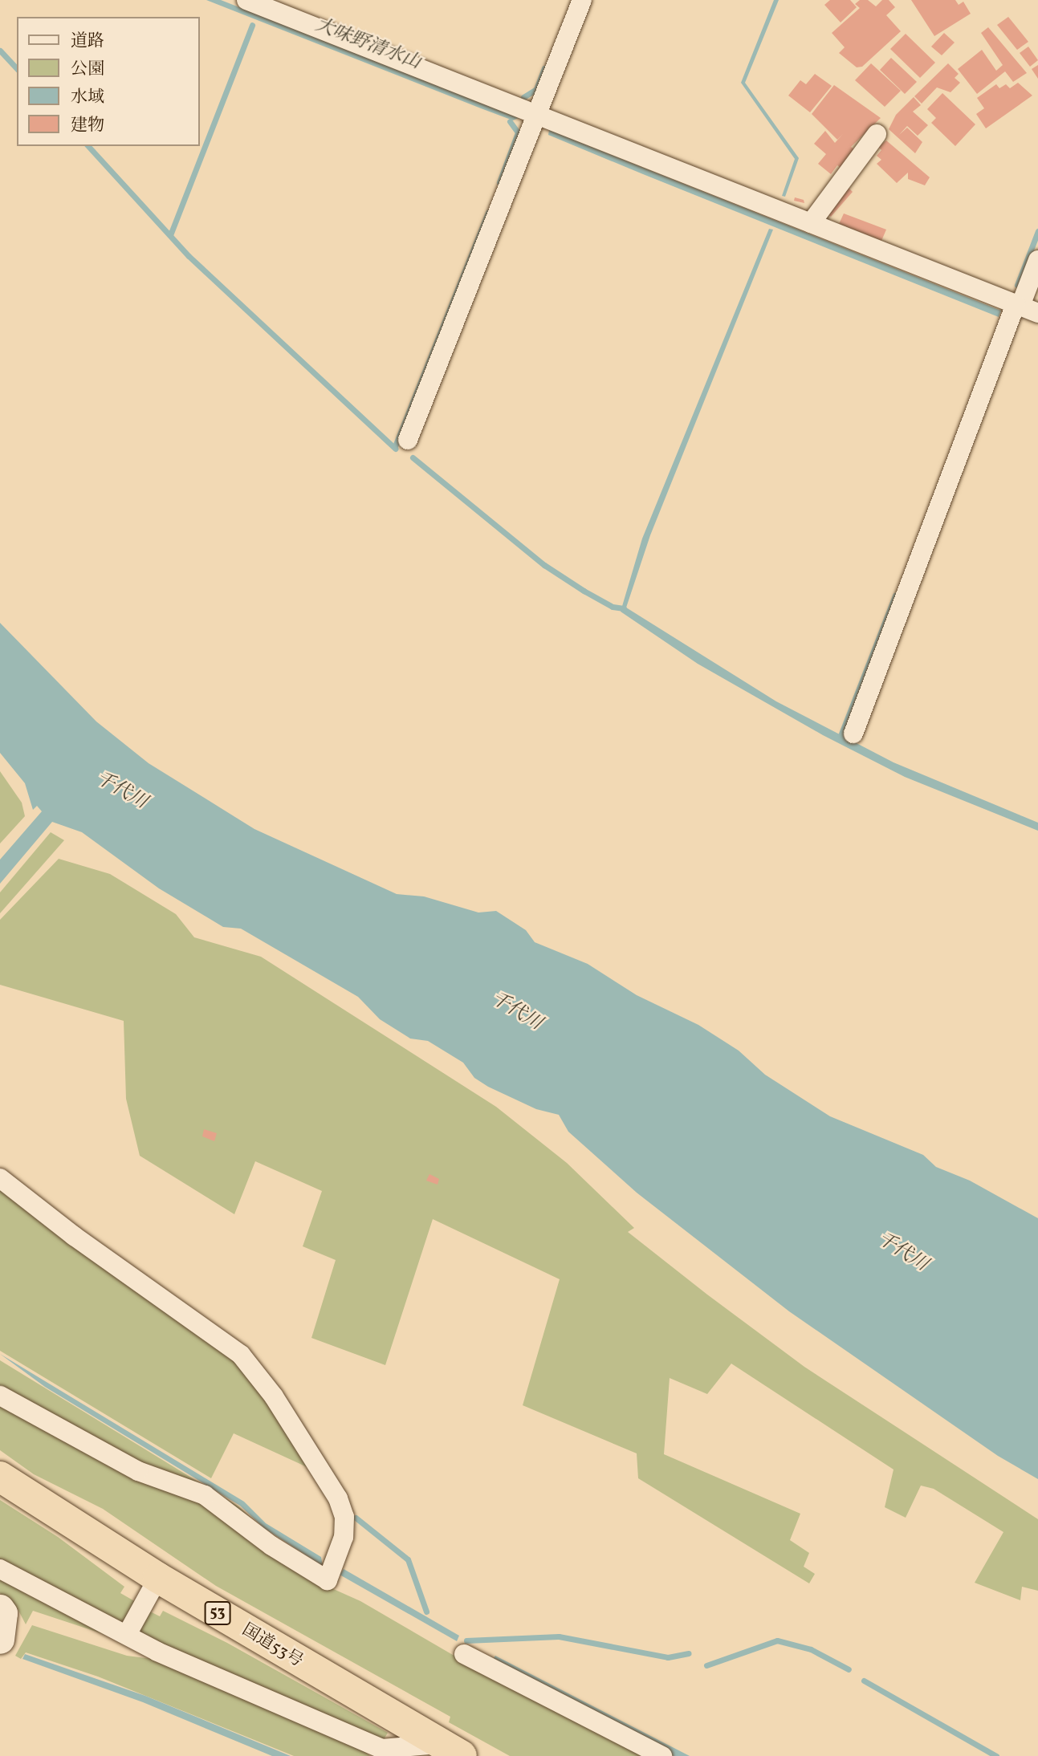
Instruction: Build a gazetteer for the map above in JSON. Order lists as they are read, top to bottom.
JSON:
{
  "streets": {
    "highway": ["53", "国道53号"]
  },
  "water": ["大味野清水山", "千代川"],
  "legend": [
    "道路",
    "公園",
    "水域",
    "建物"
  ]
}
